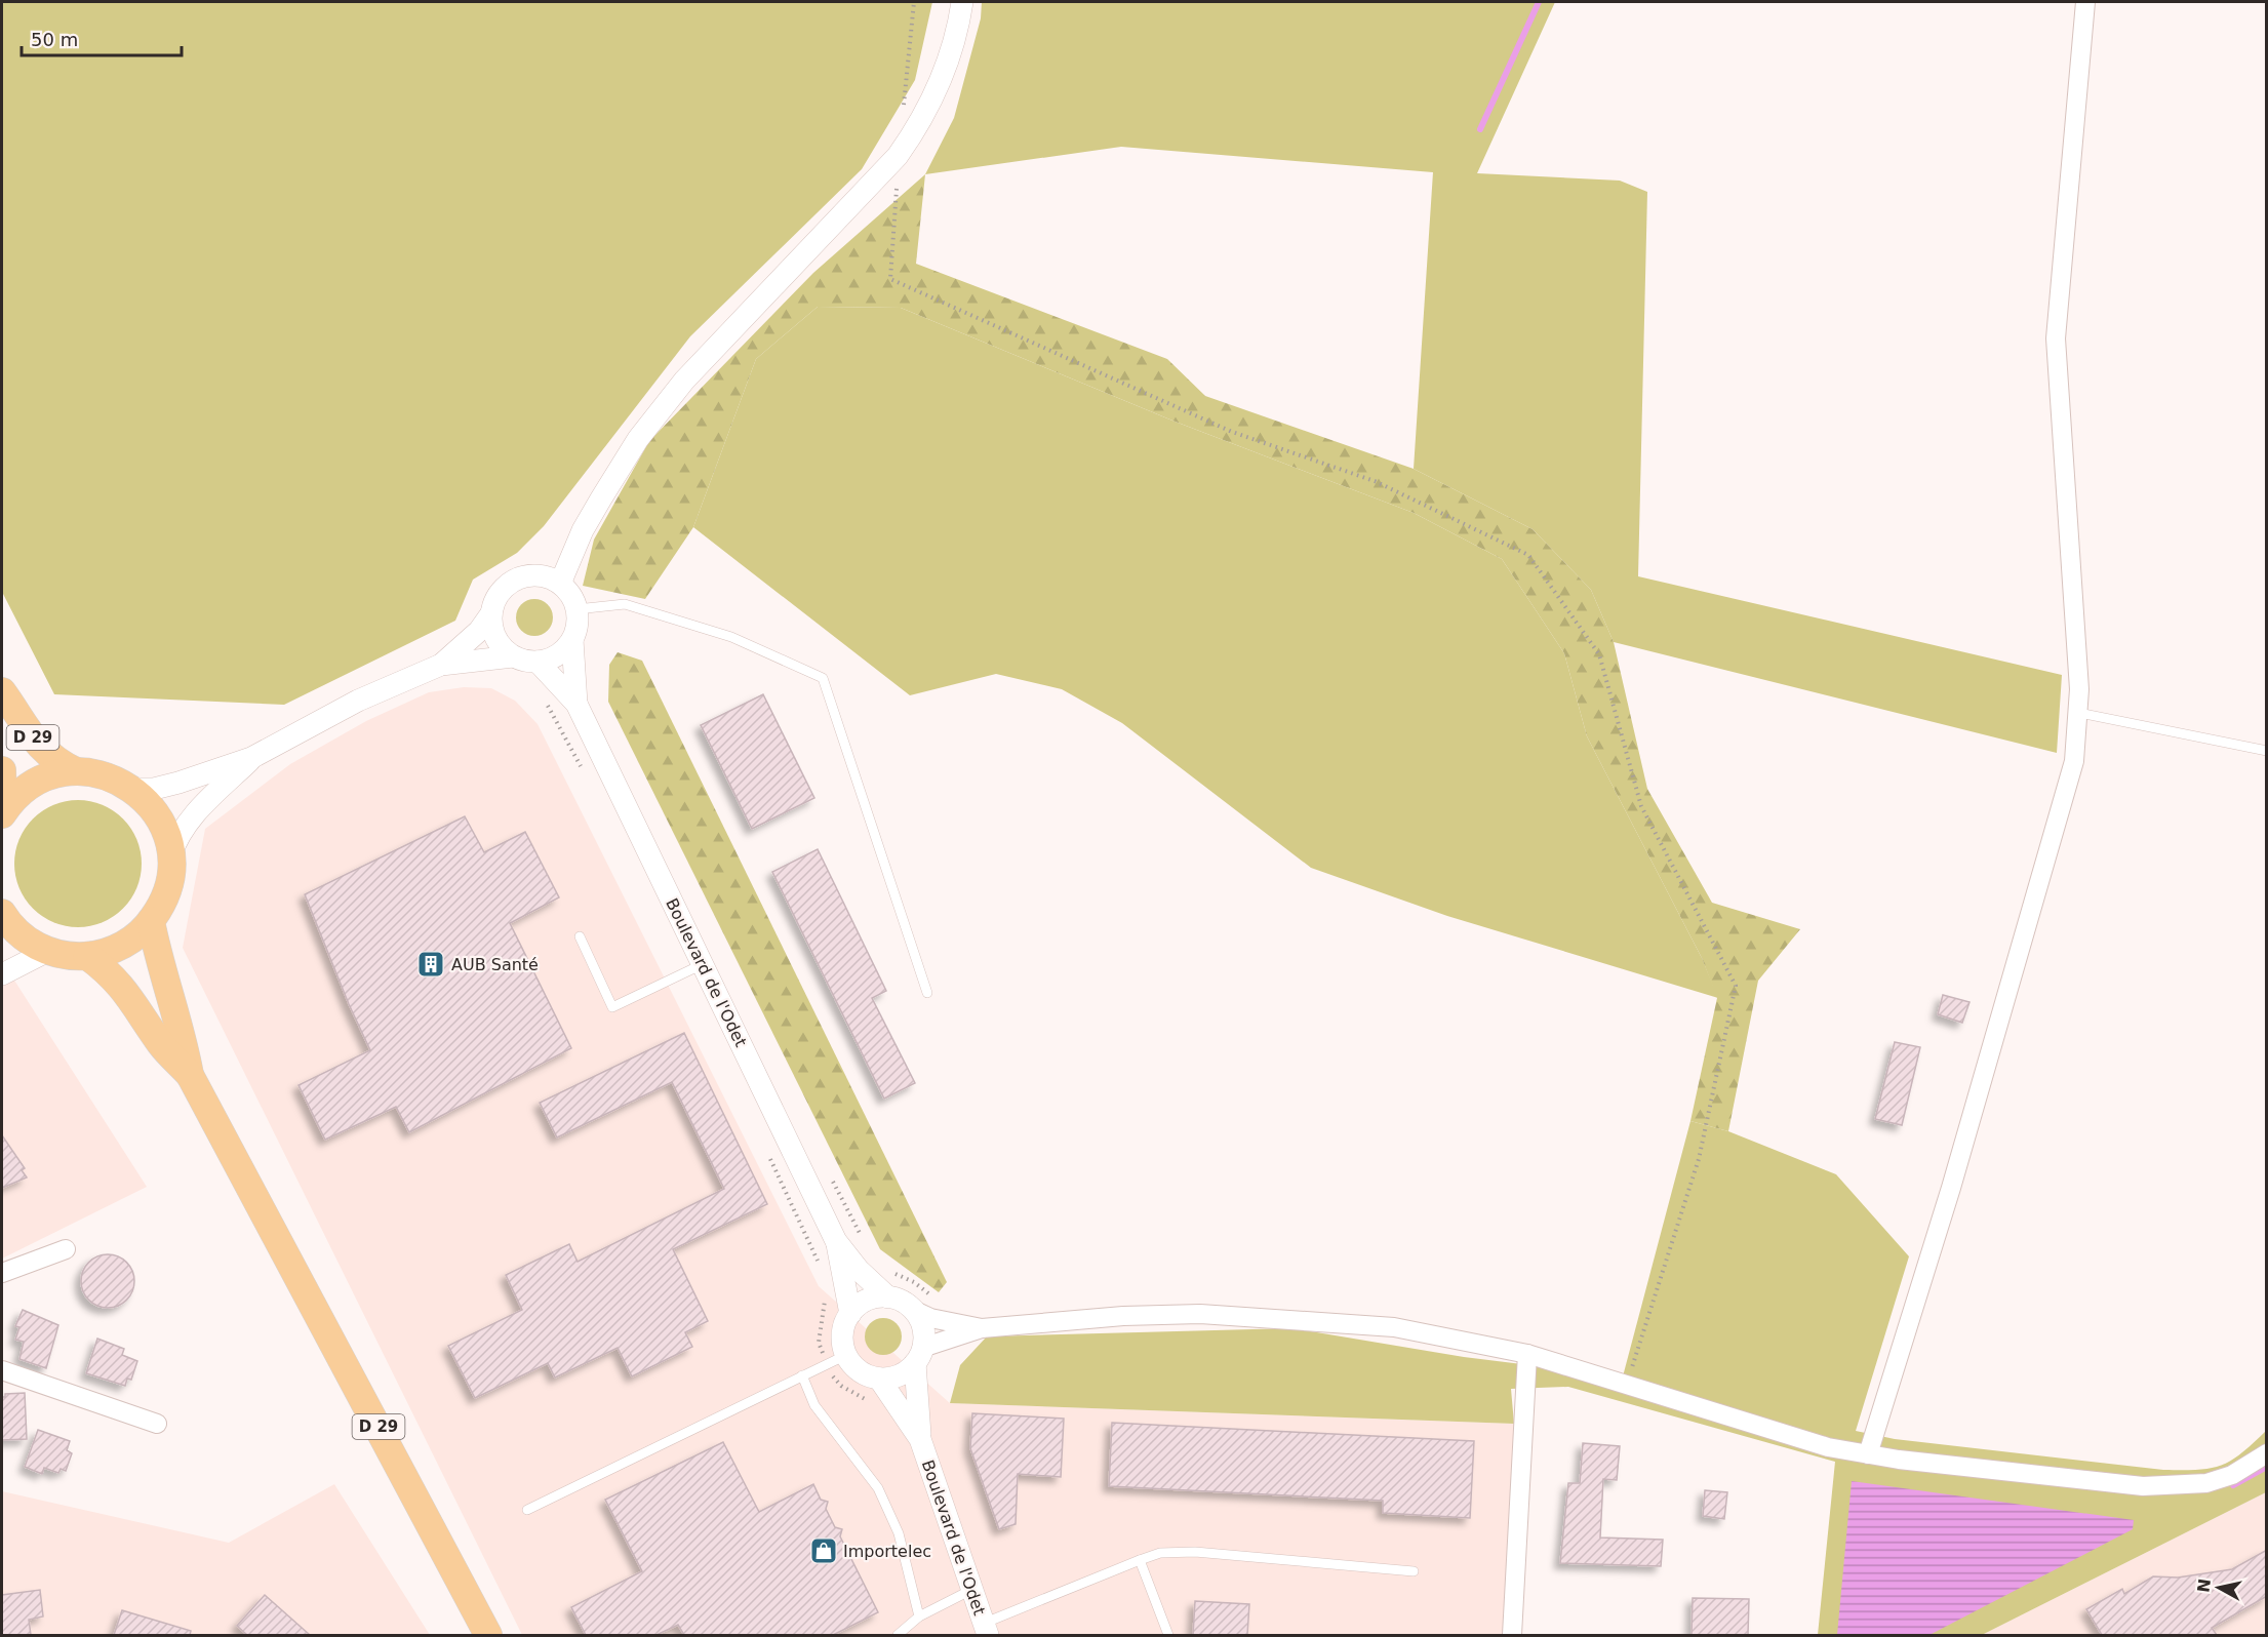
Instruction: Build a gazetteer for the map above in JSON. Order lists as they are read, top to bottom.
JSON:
{
  "streets": {
    "main road": ["D 29"],
    "street": ["Boulevard de l'Odet"]
  },
  "places": {
    "building": ["AUB Santé"],
    "shop": ["Importelec"]
  },
  "scale_bar": "50 m",
  "north": "left"
}
